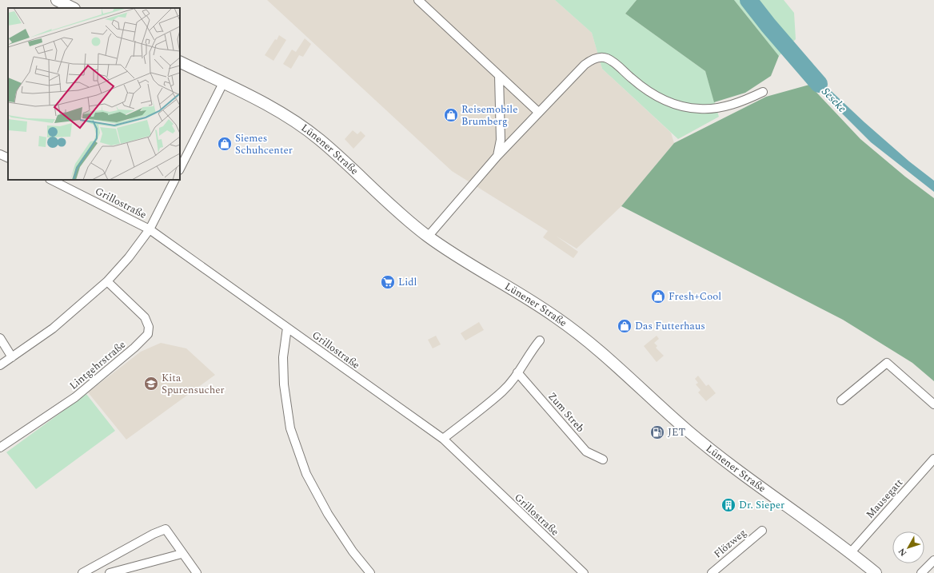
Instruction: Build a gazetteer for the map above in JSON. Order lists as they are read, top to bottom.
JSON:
{
  "streets": {
    "main road": ["Lünener Straße"],
    "street": [
      "Grillostraße",
      "Lintgehrstraße",
      "Zum Streb",
      "Mausegatt",
      "Flözweg"
    ]
  },
  "crossings": [
    ["Lünener Straße", "Mausegatt"]
  ],
  "water": ["Seseke"],
  "places": {
    "shop": [
      "Reisemobile Brumberg",
      "Siemes Schuhcenter",
      "Fresh+Cool",
      "Das Futterhaus"
    ],
    "supermarket": ["Lidl"],
    "school or university": ["Kita Spurensucher"],
    "fuel station": ["JET"],
    "building": ["Dr. Sieper"]
  },
  "north": "bottom left"
}
